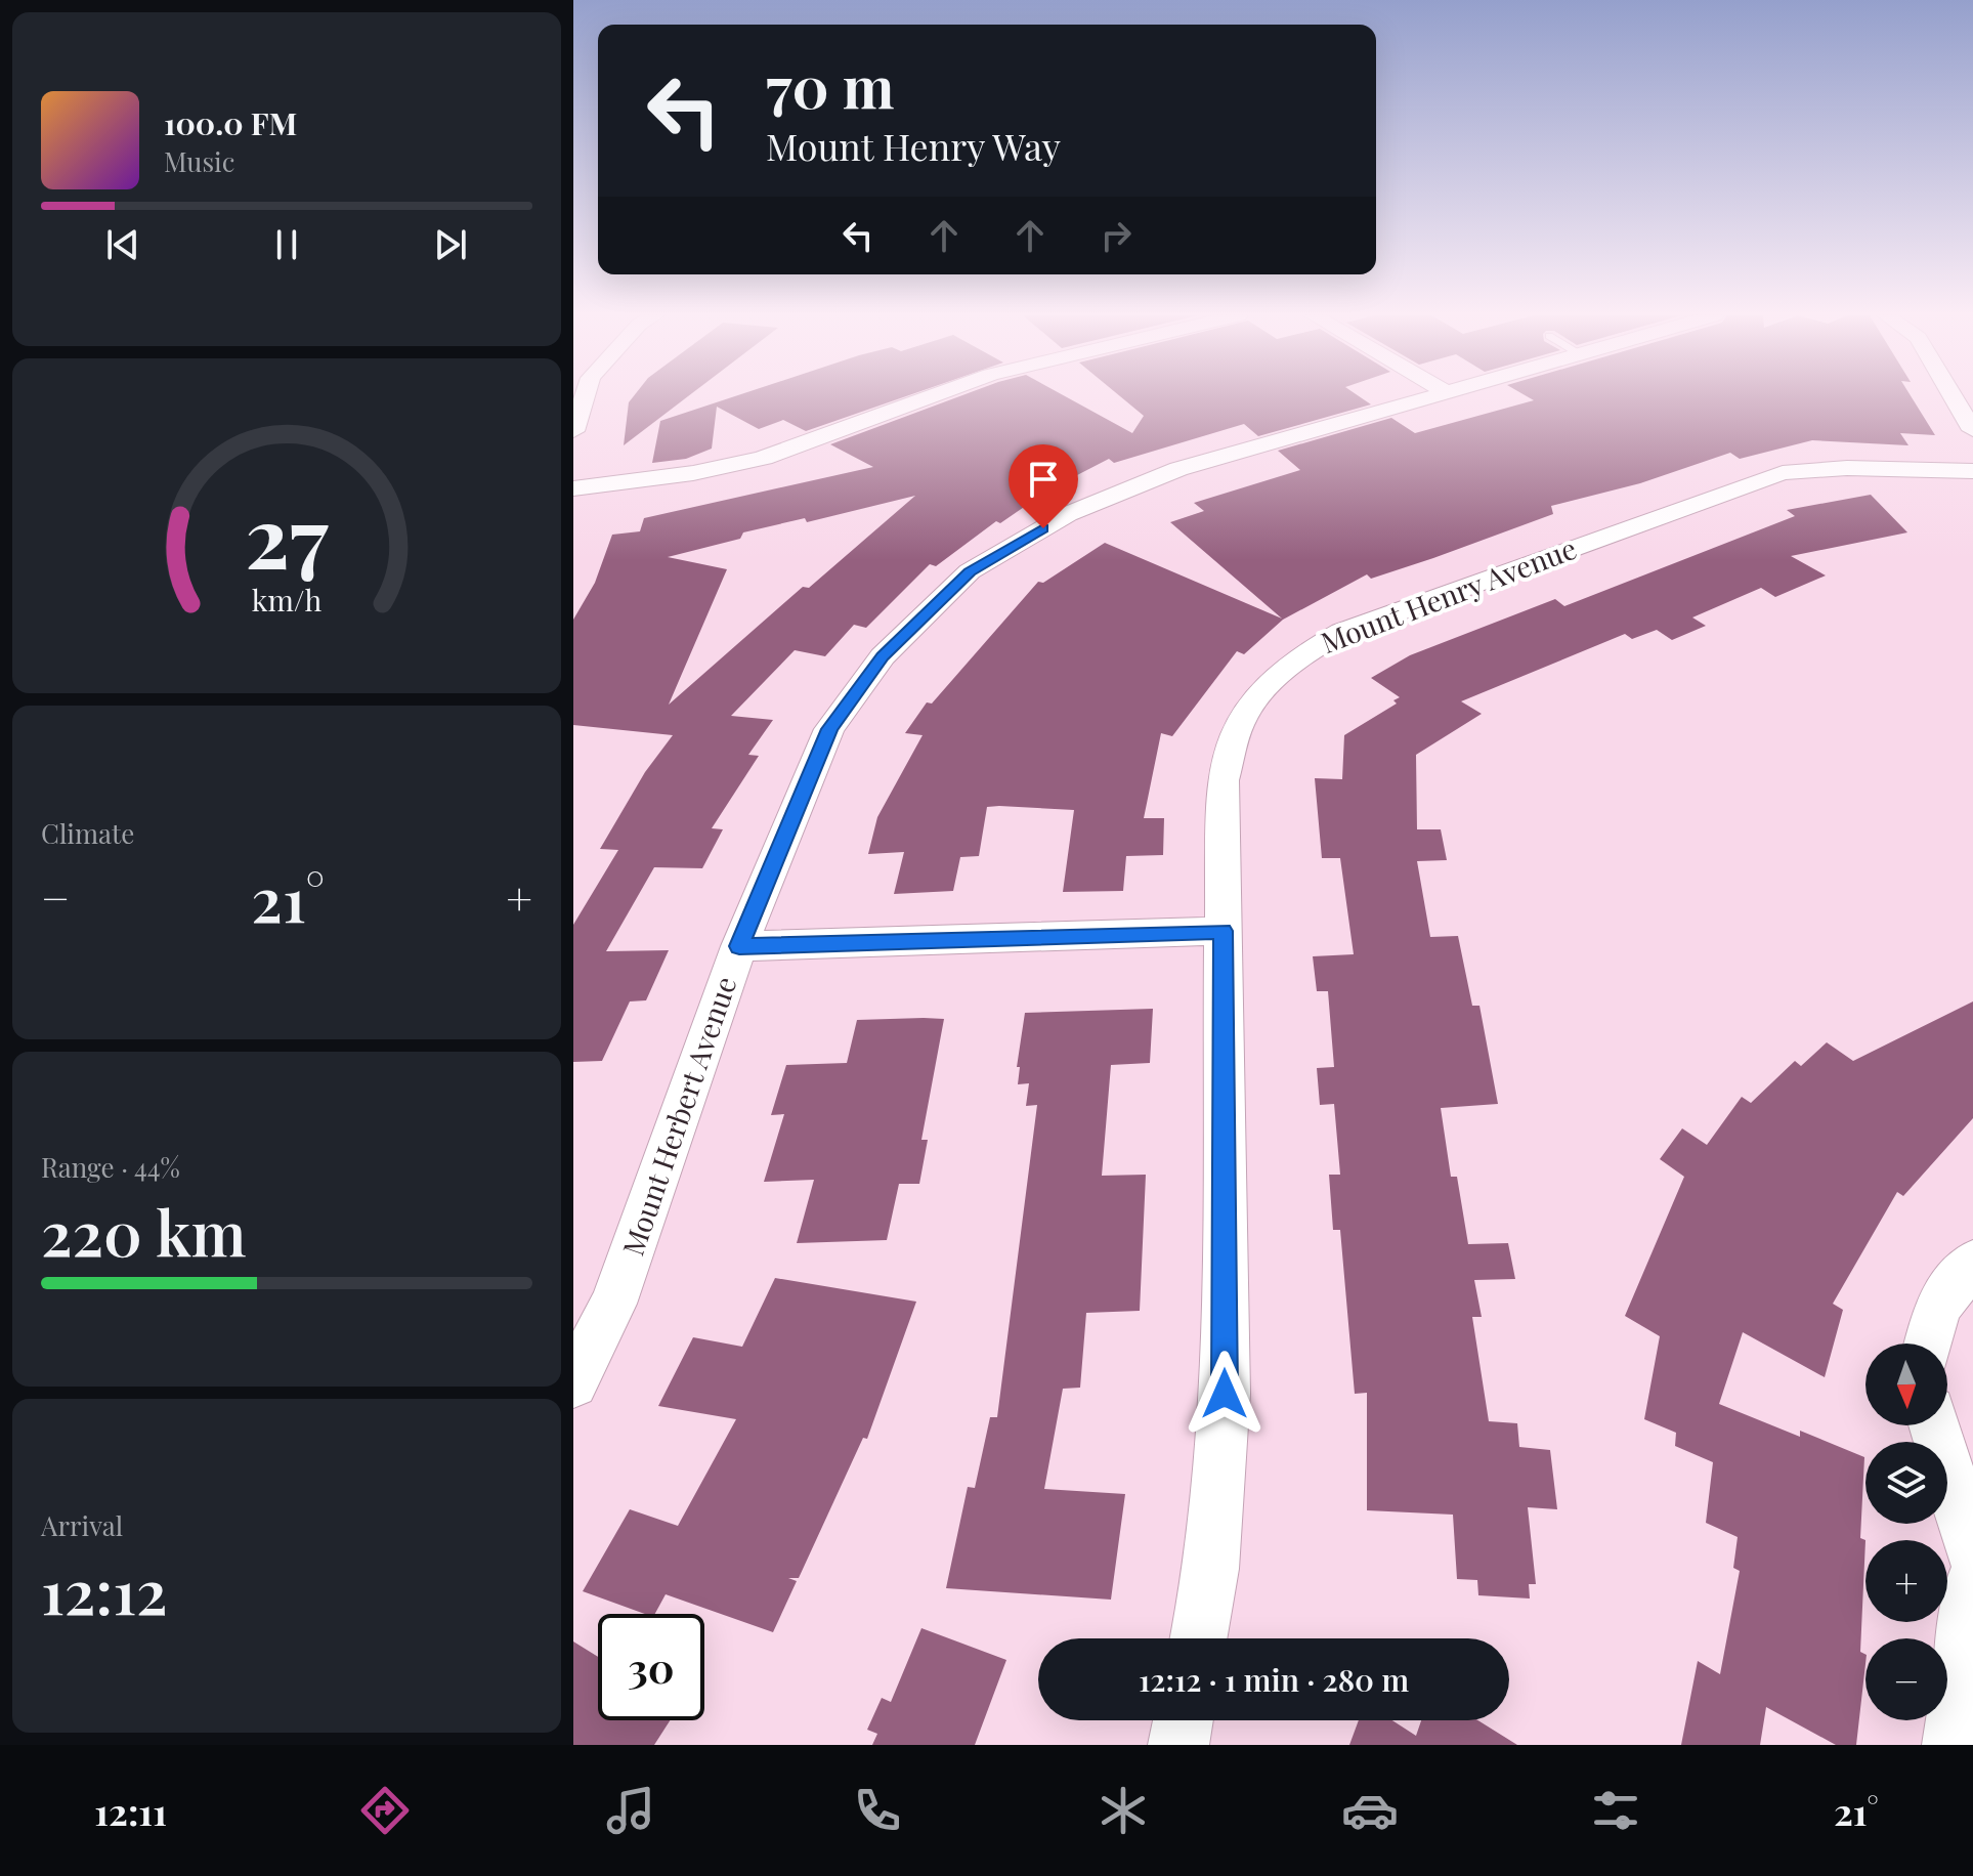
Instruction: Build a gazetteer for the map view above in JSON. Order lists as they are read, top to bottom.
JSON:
{
  "streets": {
    "street": ["Mount Henry Avenue", "Mount Herbert Avenue"]
  },
  "north": "bottom",
  "page": {
    "turn": ["70 m", "Mount Henry Way"],
    "song": ["100.0 FM", "Music"],
    "tile": [
      "Climate",
      ["Range · 44%", "220 km"],
      ["Arrival", "12:12"]
    ],
    "heat": ["−", "21°", "+"],
    "map_buttons": ["+", "−"],
    "limit": "30",
    "trip": "12:12 · 1 min · 280 m",
    "tabs": ["12:11", "21°"],
    "gauge": ["27", "km/h"]
  }
}
